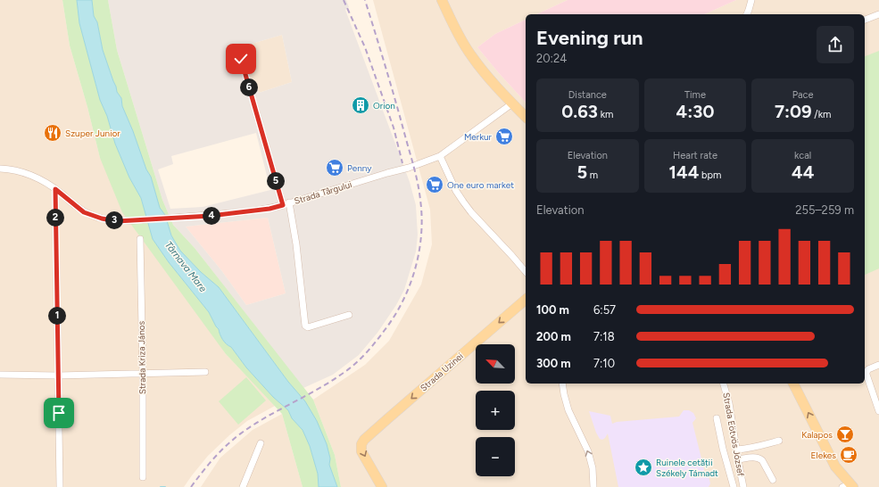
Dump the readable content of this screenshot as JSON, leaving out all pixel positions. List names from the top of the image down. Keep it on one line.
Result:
{"streets":{"main road":["Strada Uzinei"],"street":["Strada Târgului","Strada Kriza János","Strada Eötvös József"]},"one_way":["Strada Uzinei"],"water":["Târnava Mare"],"places":{"building":["Orion"],"restaurant":["Szuper Junior"],"supermarket":["Merkur","Penny","One euro market"],"bar":["Kalapos"],"cafe":["Elekes"],"place":["Ruinele cetății Székely Támadt"]},"north":"top left","page":{"heading":["Evening run","20:24"],"stats":[["Distance","0.63 km"],["Time","4:30"],["Pace","7:09 /km"],["Elevation","5 m"],["Heart rate","144 bpm"],["kcal","44"]],"pins":["6","5","4","2","3","1"],"chart":["Elevation","255–259 m"],"list":[{"name":"100 m","note":"6:57"},{"name":"200 m","note":"7:18"},{"name":"300 m","note":"7:10"}],"map_buttons":["+","−"]}}
